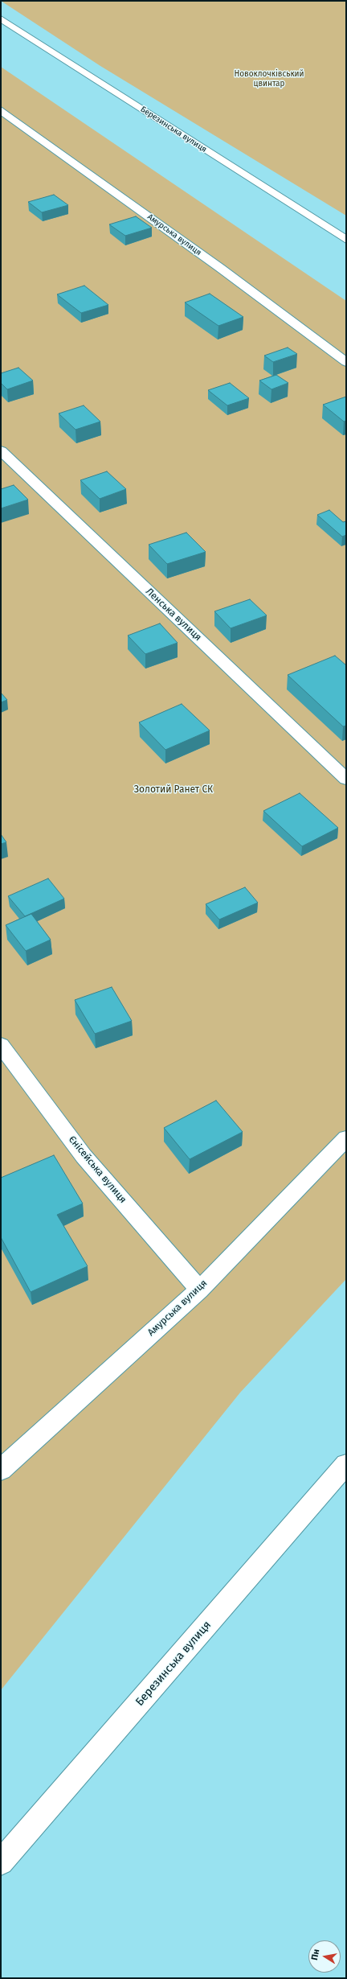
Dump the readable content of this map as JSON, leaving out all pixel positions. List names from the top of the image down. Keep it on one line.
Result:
{"streets":{"street":["Березинська вулиця","Амурська вулиця","Ленська вулиця","Єнісейська вулиця"]},"crossings":[["Амурська вулиця","Єнісейська вулиця"]],"parks":["Новоклочківський цвинтар","Золотий Ранет СК"],"north":"left"}
